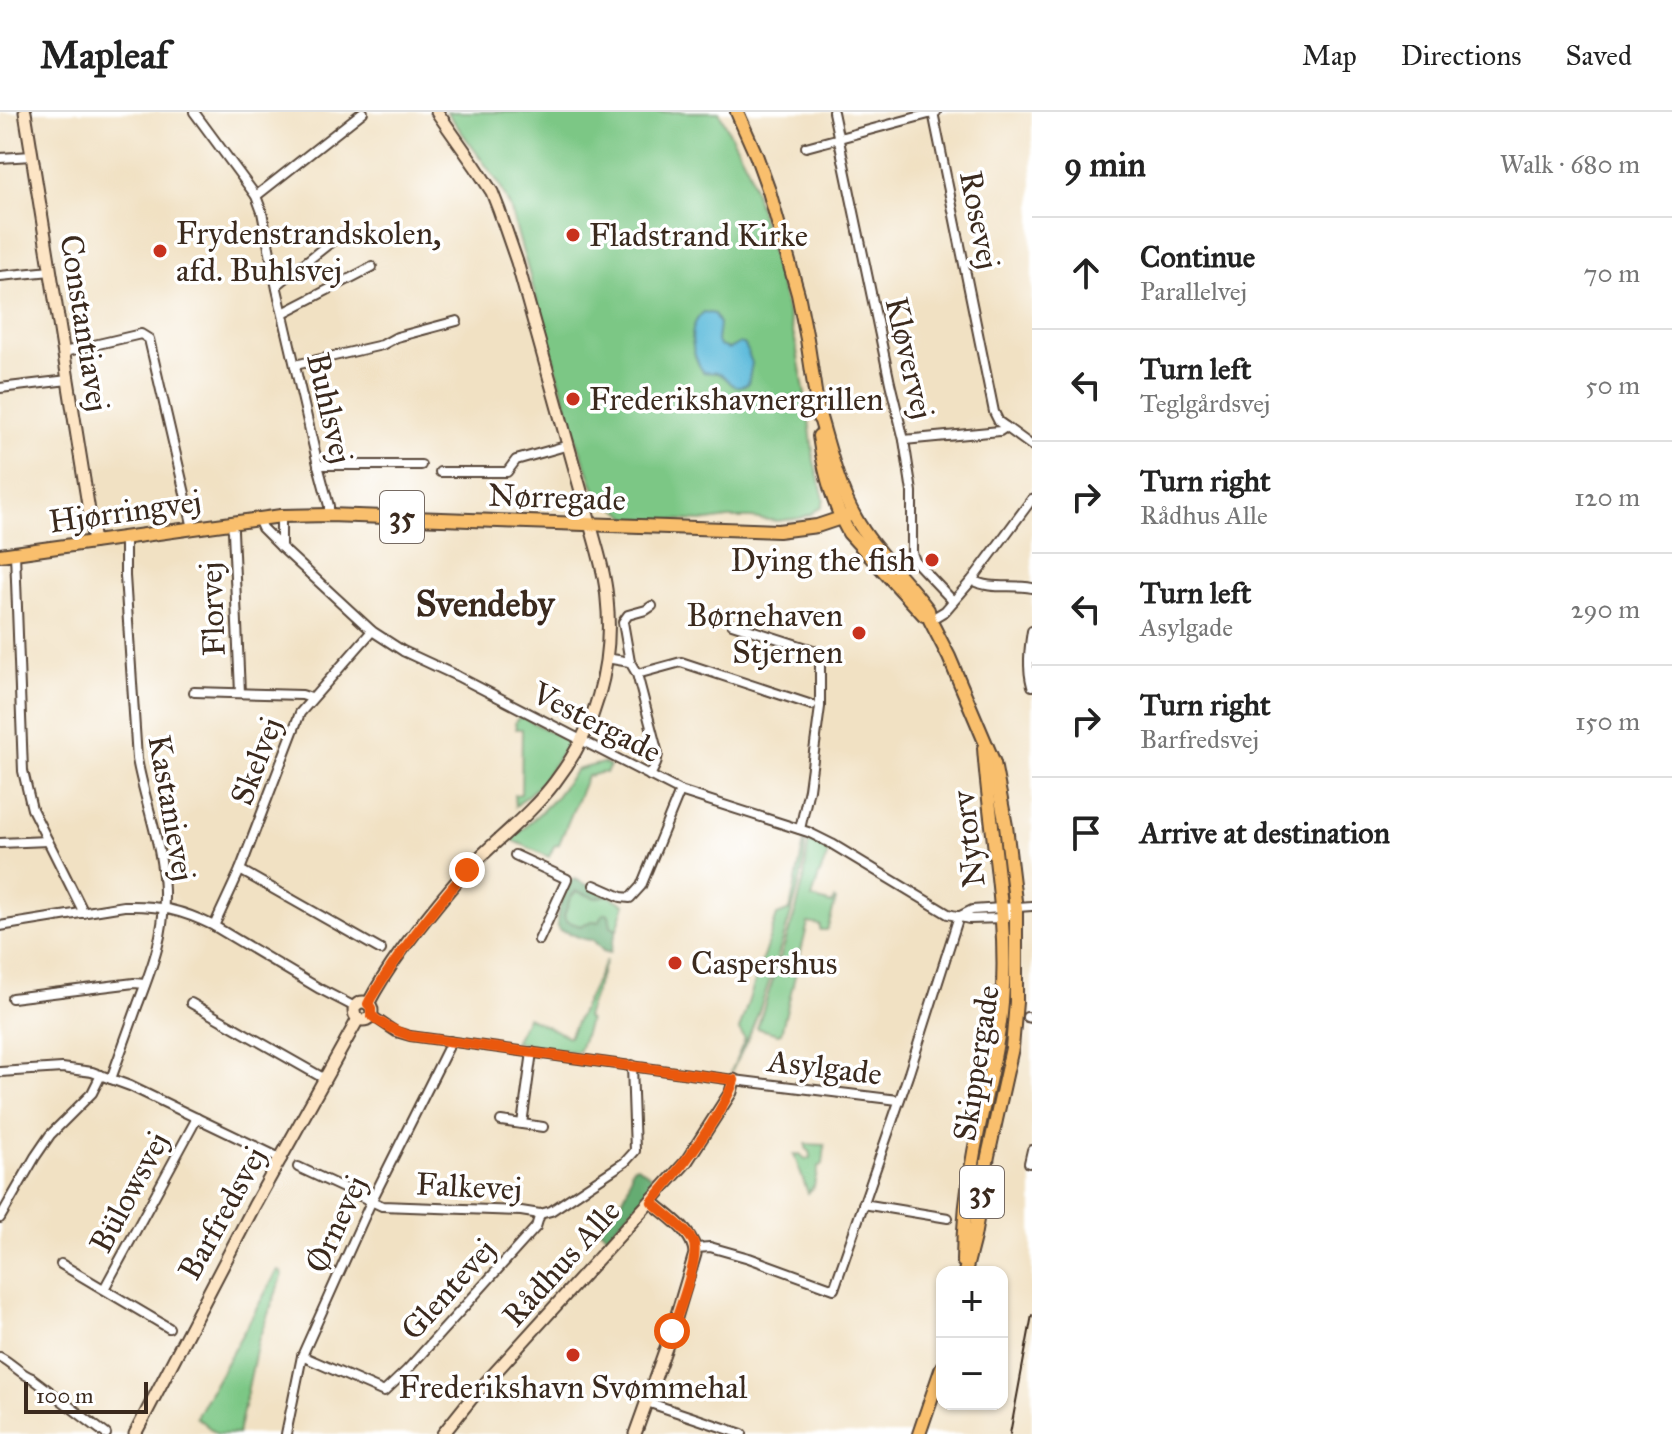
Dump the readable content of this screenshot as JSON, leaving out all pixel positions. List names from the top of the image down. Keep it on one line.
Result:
{"streets":{"main road":["Nørregade","Hjørringvej","35","Nytorv","Skippergade"],"street":["Rosevej","Constantiavej","Kløvervej","Buhlsvej","Florvej","Vestergade","Skelvej","Kastanievej","Asylgade","Falkevej","Bülowsvej","Barfredsvej","Ørnevej","Rådhus Alle","Glentevej"]},"crossings":[["Constantiavej","Hjørringvej"],["Buhlsvej","Nørregade"],["Nørregade","Hjørringvej"],["Nørregade","35"],["Nørregade","Vestergade"],["Hjørringvej","Florvej"],["Hjørringvej","Vestergade"],["Hjørringvej","Kastanievej"],["35","Nytorv"],["Vestergade","Skelvej"],["Vestergade","Nytorv"],["Nytorv","Skippergade"],["Asylgade","Falkevej"],["Asylgade","Ørnevej"],["Asylgade","Rådhus Alle"],["Falkevej","Ørnevej"],["Falkevej","Glentevej"],["Ørnevej","Glentevej"]],"districts":["Svendeby"],"places":["Fladstrand Kirke","Frydenstrandskolen, afd. Buhlsvej","Frederikshavnergrillen","Dying the fish","Børnehaven Stjernen","Caspershus","Frederikshavn Svømmehal"],"scale_bar":"100 m","page":{"header":"Mapleaf","nav":["Map","Directions","Saved"],"heading":["9 min","Walk · 680 m"],"list":[["Continue","Parallelvej","70 m"],["Turn left","Teglgårdsvej","50 m"],["Turn right","Rådhus Alle","120 m"],["Turn left","Asylgade","290 m"],["Turn right","Barfredsvej","150 m"],"Arrive at destination"],"map_buttons":["+","−"],"scale":"100 m"}}
